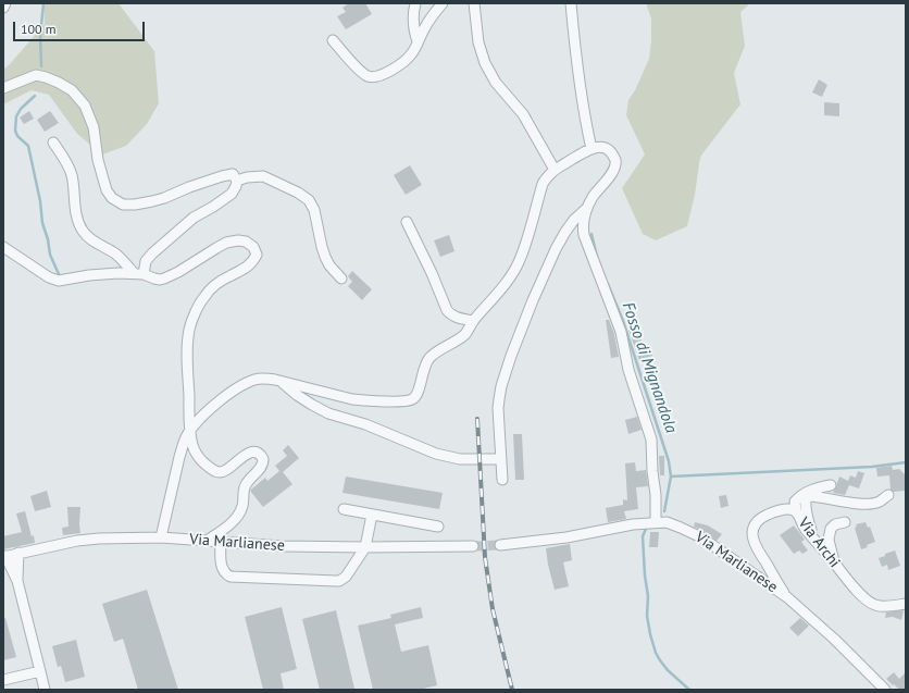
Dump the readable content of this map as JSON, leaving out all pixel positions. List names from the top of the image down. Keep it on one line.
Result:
{"streets":{"street":["Via Marlianese","Via Archi"]},"crossings":[["Via Marlianese","Via Archi"]],"water":["Fosso di Mignandola"],"scale_bar":"100 m"}
